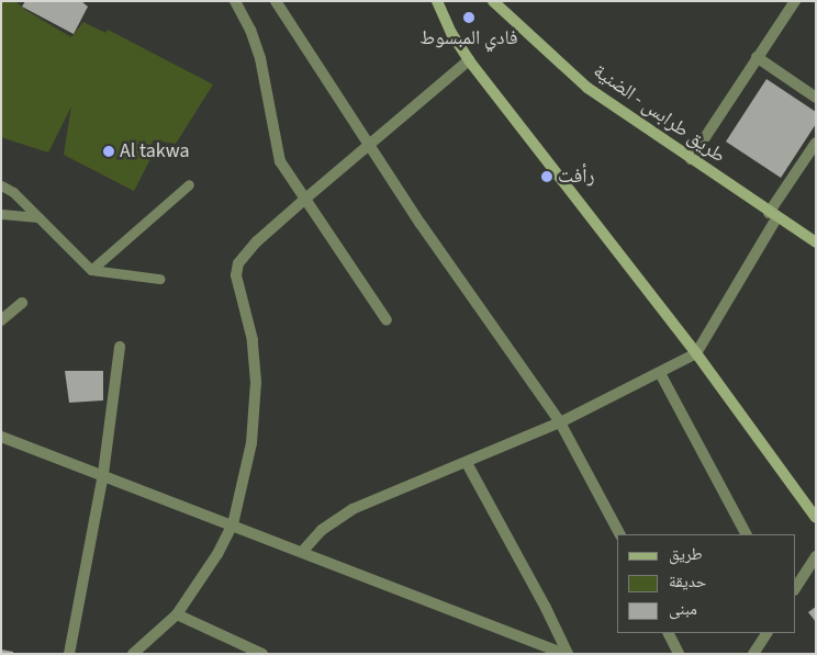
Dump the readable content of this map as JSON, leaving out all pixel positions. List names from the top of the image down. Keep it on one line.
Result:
{"streets":{"main road":["طريق طرابس - الضنية"]},"places":["فادي المبسوط","Al takwa","رأفت"],"legend":["طريق","حديقة","مبنى"]}
